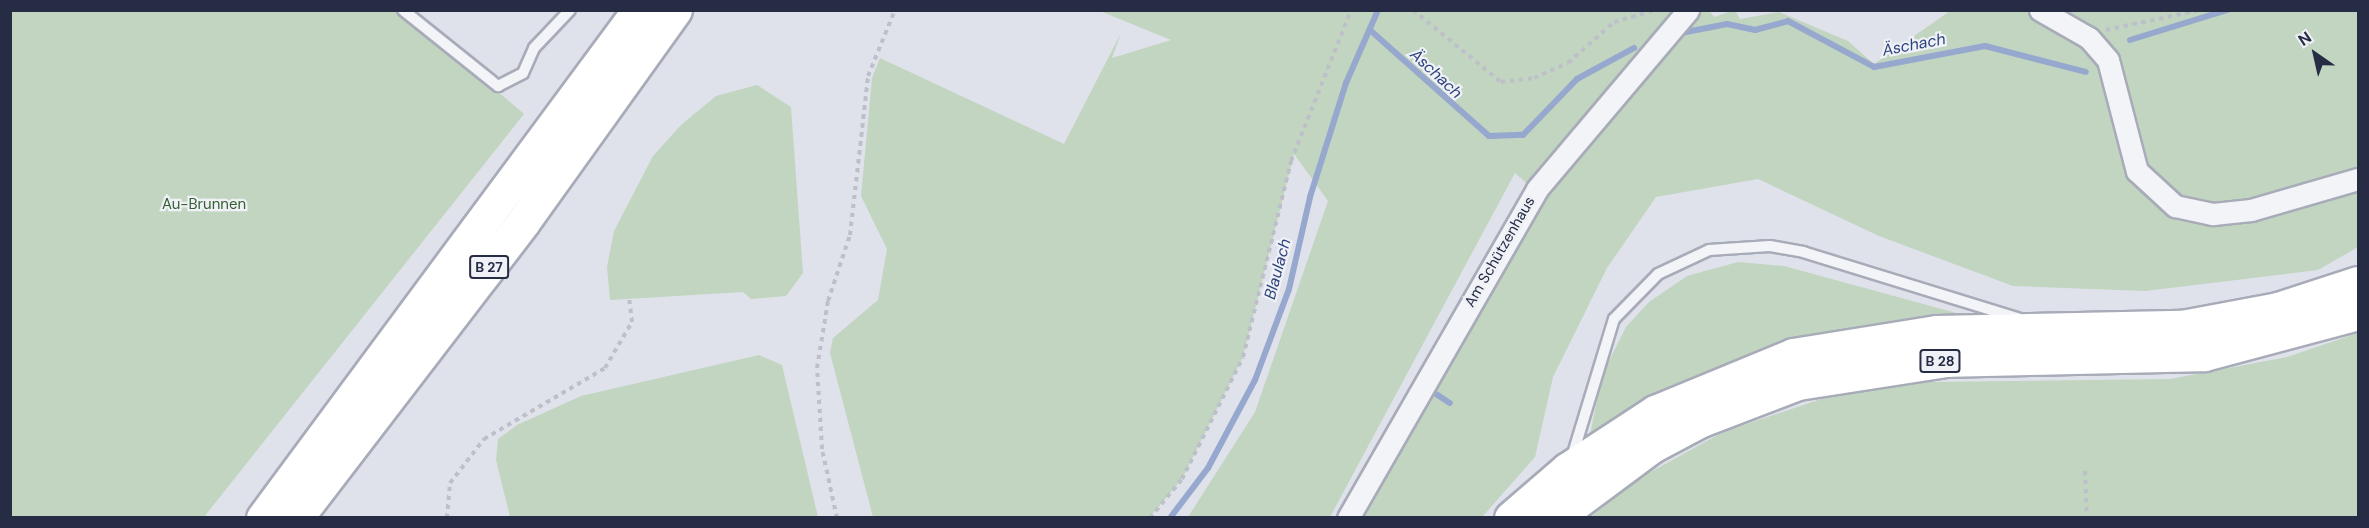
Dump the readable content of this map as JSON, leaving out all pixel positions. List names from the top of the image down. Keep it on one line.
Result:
{"streets":{"highway":["B 27","B 28"],"street":["Am Schützenhaus"]},"water":["Äschach","Blaulach"],"parks":["Au-Brunnen"],"north":"top left"}
